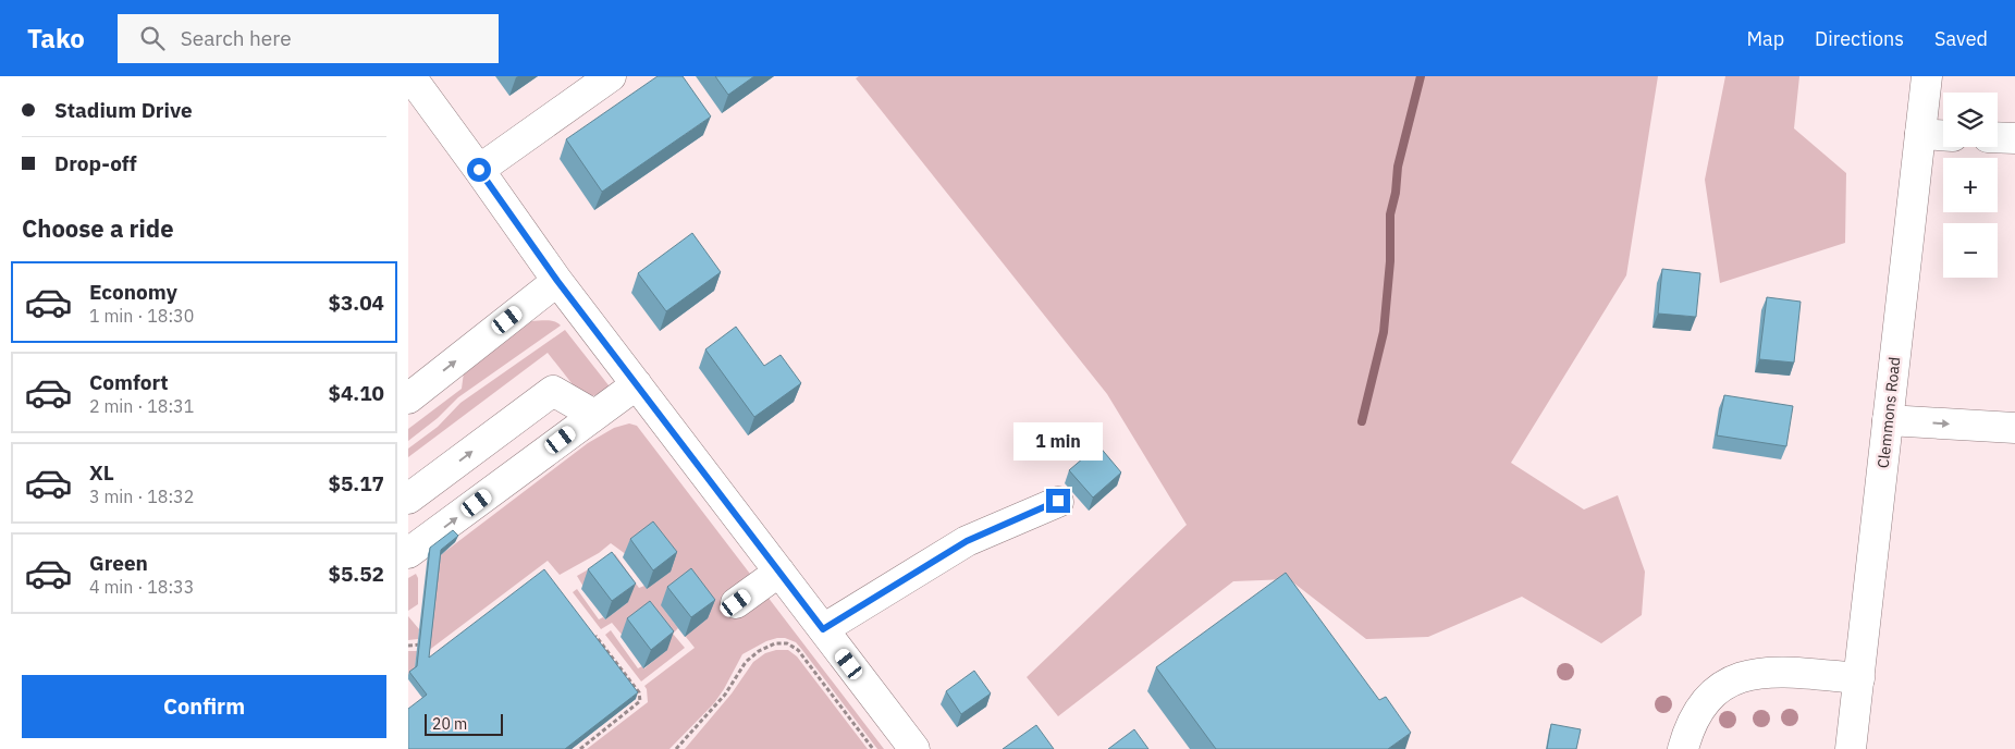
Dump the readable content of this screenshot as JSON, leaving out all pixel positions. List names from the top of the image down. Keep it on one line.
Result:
{"streets":{"street":["Clemmons Road"]},"scale_bar":"20 m","page":{"header":"Tako","search":"Search here","nav":["Map","Directions","Saved"],"banner":["Stadium Drive","Drop-off"],"map_buttons":["+","−"],"heading":"Choose a ride","list":[{"name":"Economy","note":"1 min · 18:30","value":"$3.04"},{"name":"Comfort","note":"2 min · 18:31","value":"$4.10"},{"name":"XL","note":"3 min · 18:32","value":"$5.17"},{"name":"Green","note":"4 min · 18:33","value":"$5.52"}],"bubble":"1 min","buttons":"Confirm","scale":"20 m"}}
